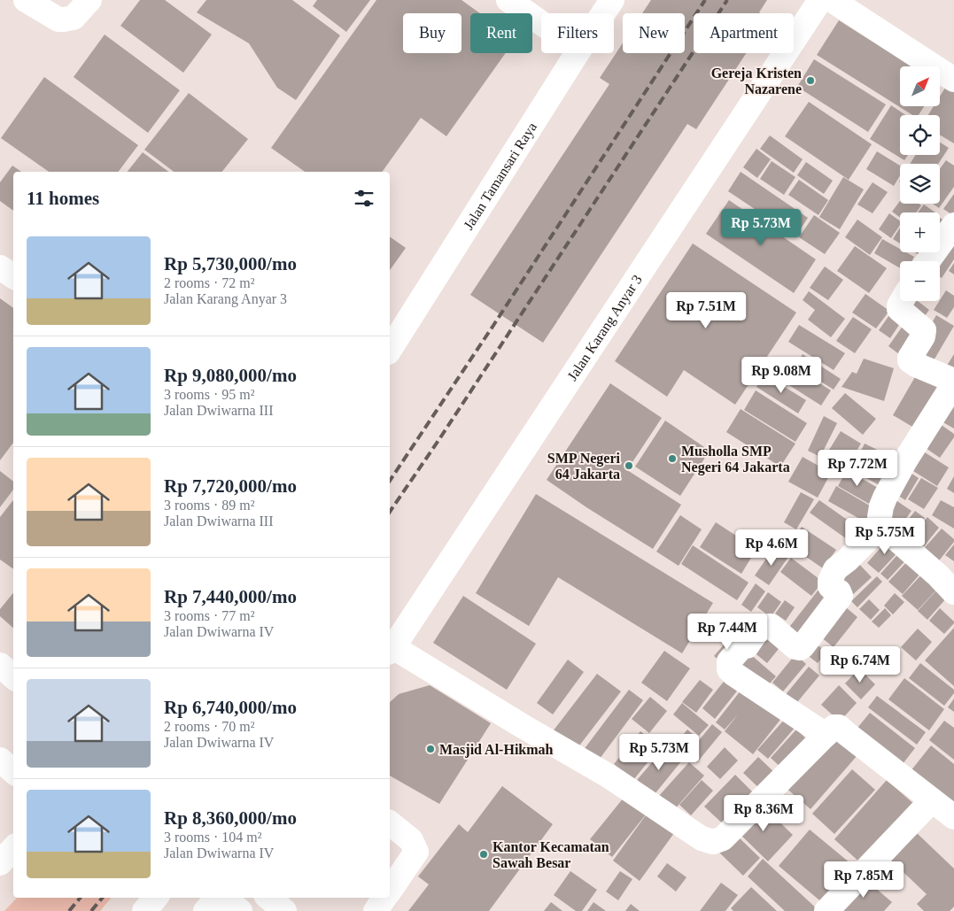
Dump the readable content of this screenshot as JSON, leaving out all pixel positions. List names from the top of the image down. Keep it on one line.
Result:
{"streets":{"street":["Jalan Tamansari Raya","Jalan Karang Anyar 3"]},"places":["Gereja Kristen Nazarene","Musholla SMP Negeri 64 Jakarta","SMP Negeri 64 Jakarta","Masjid Al-Hikmah","Kantor Kecamatan Sawah Besar"],"north":"top right","page":{"chip":["Buy","Rent","Filters","New","Apartment"],"map_buttons":["+","−"],"heading":"11 homes","price":["Rp 5.73M","Rp 7.51M","Rp 9.08M","Rp 7.72M","Rp 5.75M","Rp 4.6M","Rp 7.44M","Rp 6.74M","Rp 5.73M","Rp 8.36M","Rp 7.85M"],"list":[{"name":"Rp 5,730,000/mo","note":"2 rooms · 72 m² · Jalan Karang Anyar 3"},{"name":"Rp 9,080,000/mo","note":"3 rooms · 95 m² · Jalan Dwiwarna III"},{"name":"Rp 7,720,000/mo","note":"3 rooms · 89 m² · Jalan Dwiwarna III"},{"name":"Rp 7,440,000/mo","note":"3 rooms · 77 m² · Jalan Dwiwarna IV"},{"name":"Rp 6,740,000/mo","note":"2 rooms · 70 m² · Jalan Dwiwarna IV"},{"name":"Rp 8,360,000/mo","note":"3 rooms · 104 m² · Jalan Dwiwarna IV"}]}}
